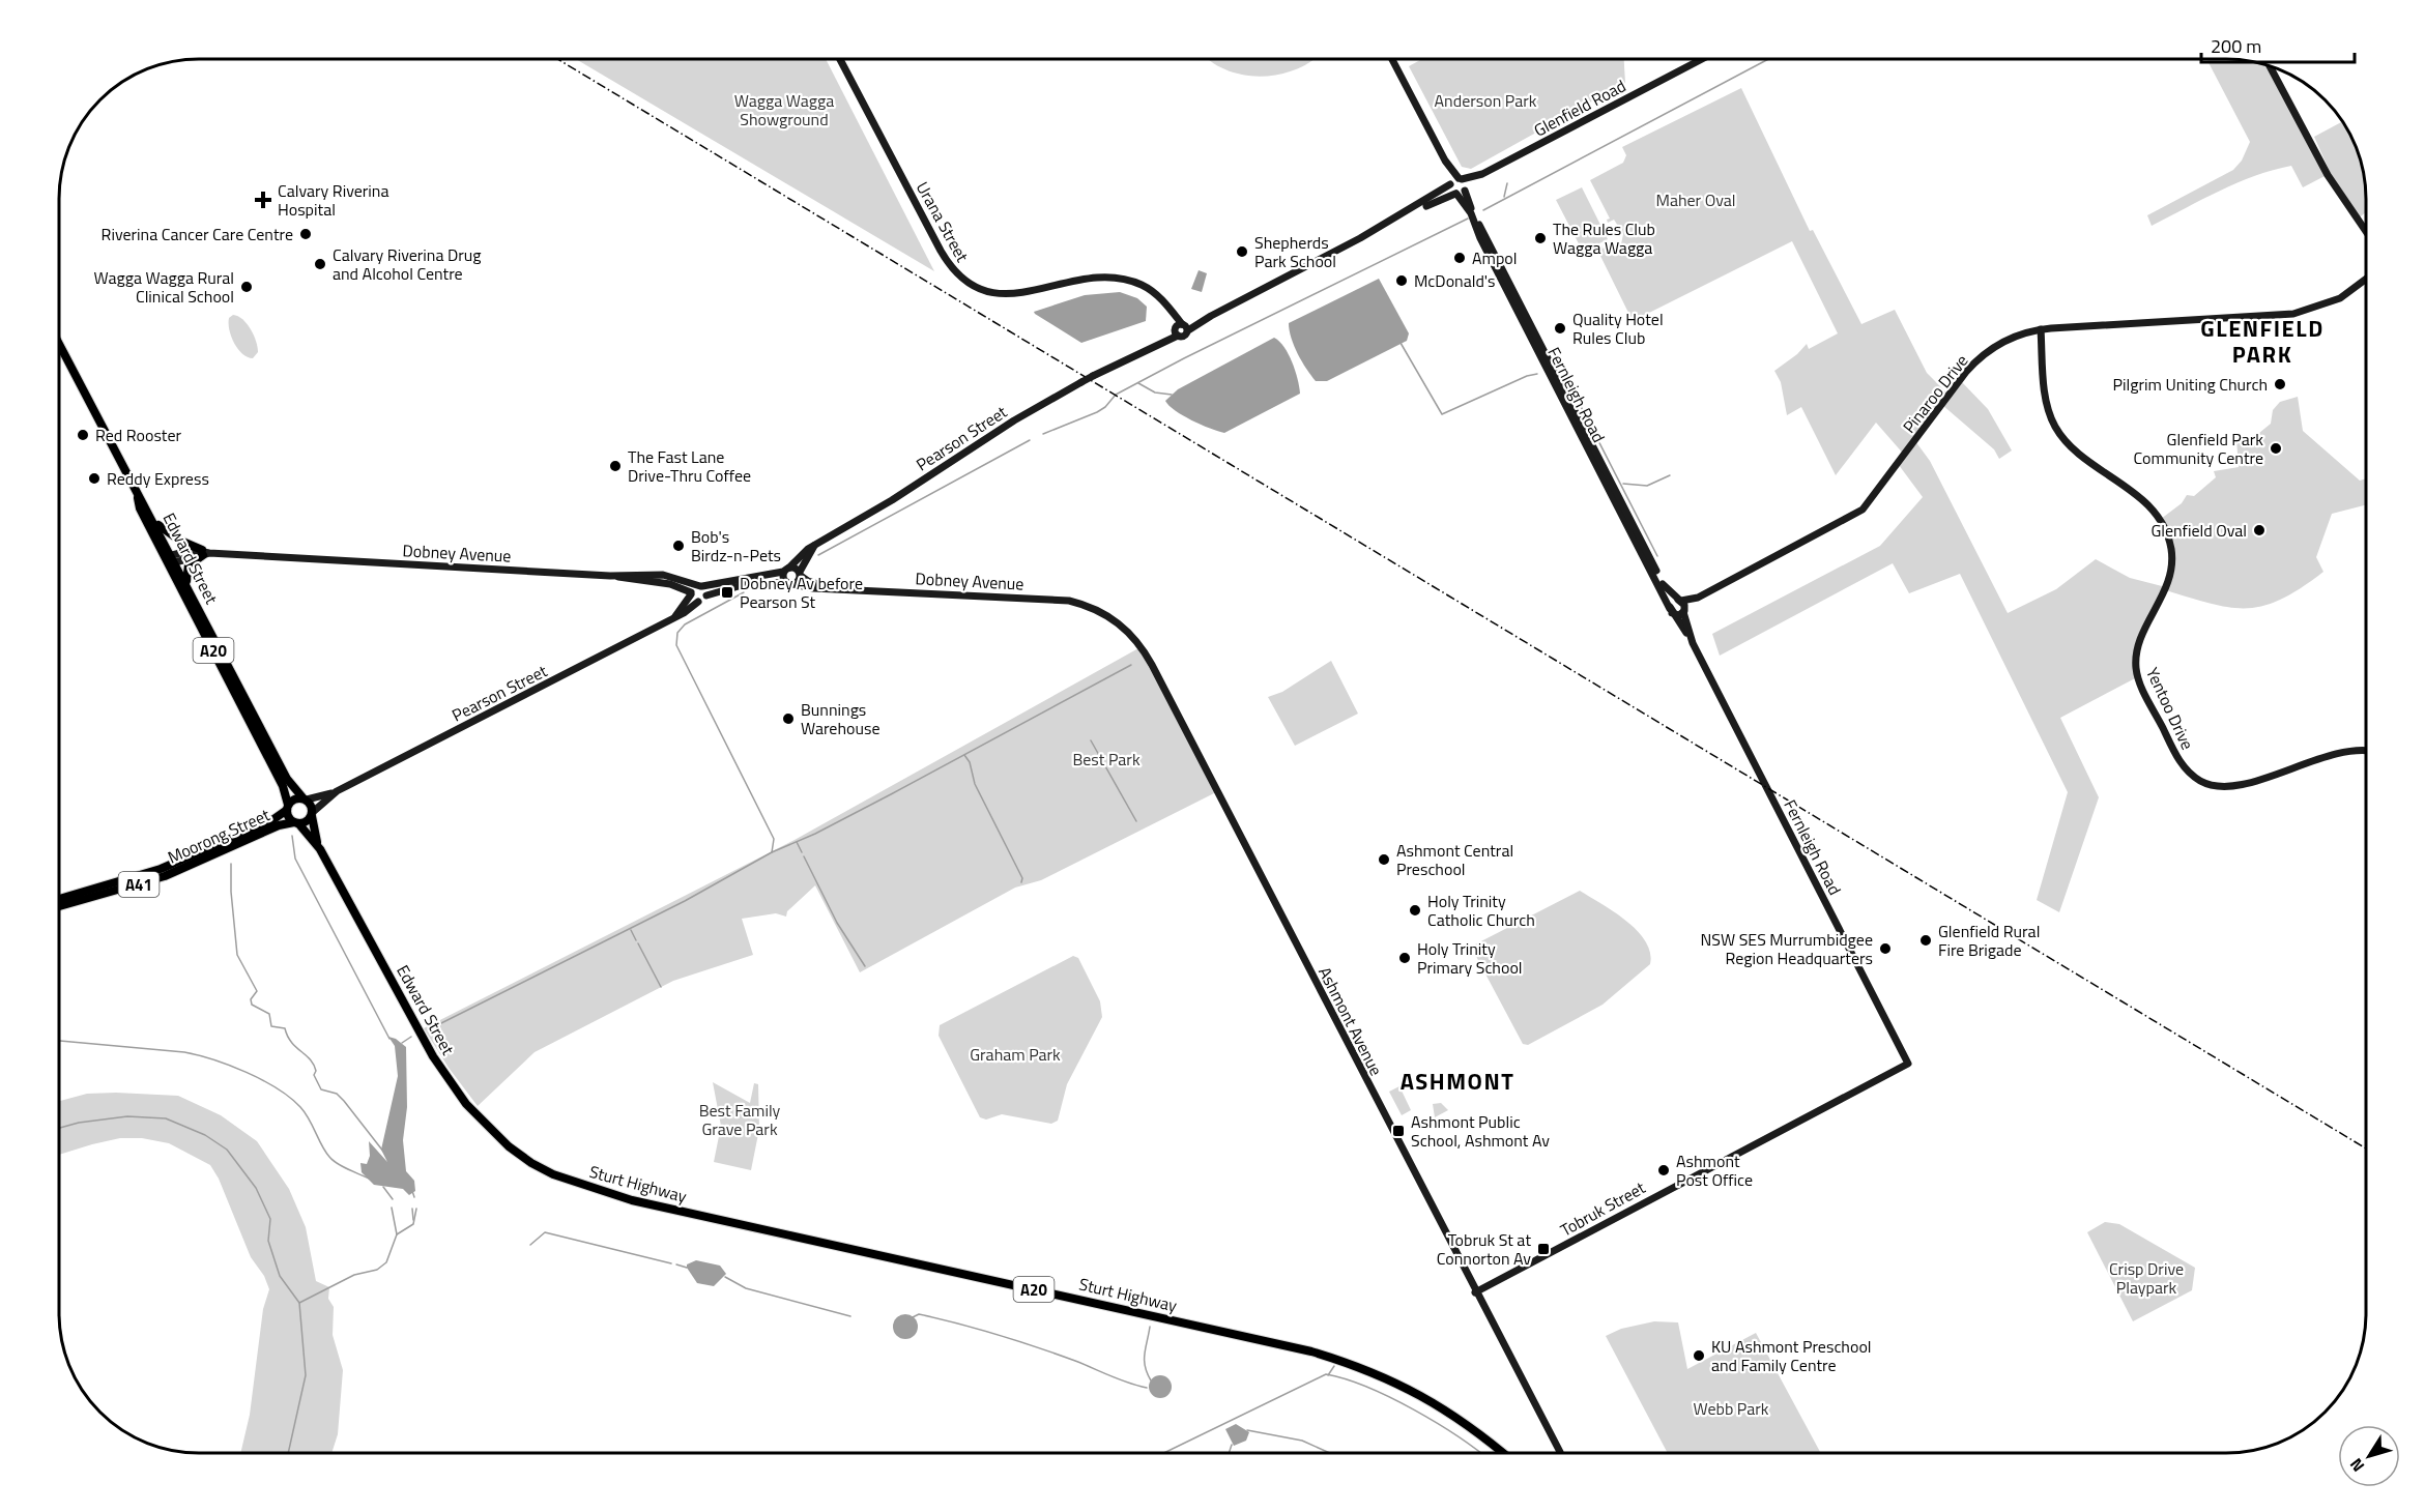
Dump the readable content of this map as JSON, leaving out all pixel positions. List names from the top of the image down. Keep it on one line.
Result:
{"streets":{"highway":["Edward Street","A20","Moorong Street","A41","Sturt Highway"],"street":["Glenfield Road","Urana Street","Pinaroo Drive","Fernleigh Road","Pearson Street","Dobney Avenue","Yentoo Drive","Ashmont Avenue","Tobruk Street"]},"crossings":[["Glenfield Road","Fernleigh Road"],["Glenfield Road","Pearson Street"],["Urana Street","Pearson Street"],["Pinaroo Drive","Fernleigh Road"],["Pinaroo Drive","Yentoo Drive"],["Fernleigh Road","Pearson Street"],["Fernleigh Road","Tobruk Street"],["Pearson Street","Dobney Avenue"],["Pearson Street","Edward Street"],["Pearson Street","A20"],["Pearson Street","Moorong Street"],["Pearson Street","A41"],["Dobney Avenue","Edward Street"],["Dobney Avenue","Ashmont Avenue"],["Edward Street","A20"],["Edward Street","Moorong Street"],["Edward Street","A41"],["Edward Street","Sturt Highway"],["A20","Moorong Street"],["A20","A41"],["Moorong Street","A41"],["Ashmont Avenue","Tobruk Street"]],"districts":["GLENFIELD PARK","ASHMONT"],"parks":["Wagga Wagga Showground","Anderson Park","Maher Oval","Best Park","Graham Park","Best Family Grave Park","Crisp Drive Playpark","Webb Park"],"places":{"health":["Calvary Riverina Hospital"],"other":["Riverina Cancer Care Centre","The Rules Club Wagga Wagga","Shepherds Park School","Ampol","Calvary Riverina Drug and Alcohol Centre","McDonald's","Wagga Wagga Rural Clinical School","Quality Hotel Rules Club","Pilgrim Uniting Church","Red Rooster","Glenfield Park Community Centre","The Fast Lane Drive-Thru Coffee","Reddy Express","Glenfield Oval","Bob's Birdz-n-Pets","Bunnings Warehouse","Ashmont Central Preschool","Holy Trinity Catholic Church","Glenfield Rural Fire Brigade","NSW SES Murrumbidgee Region Headquarters","Holy Trinity Primary School","Ashmont Post Office","KU Ashmont Preschool and Family Centre"],"transit":["Dobney Av before Pearson St","Ashmont Public School, Ashmont Av","Tobruk St at Connorton Av"]},"scale_bar":"200 m","north":"bottom left"}
